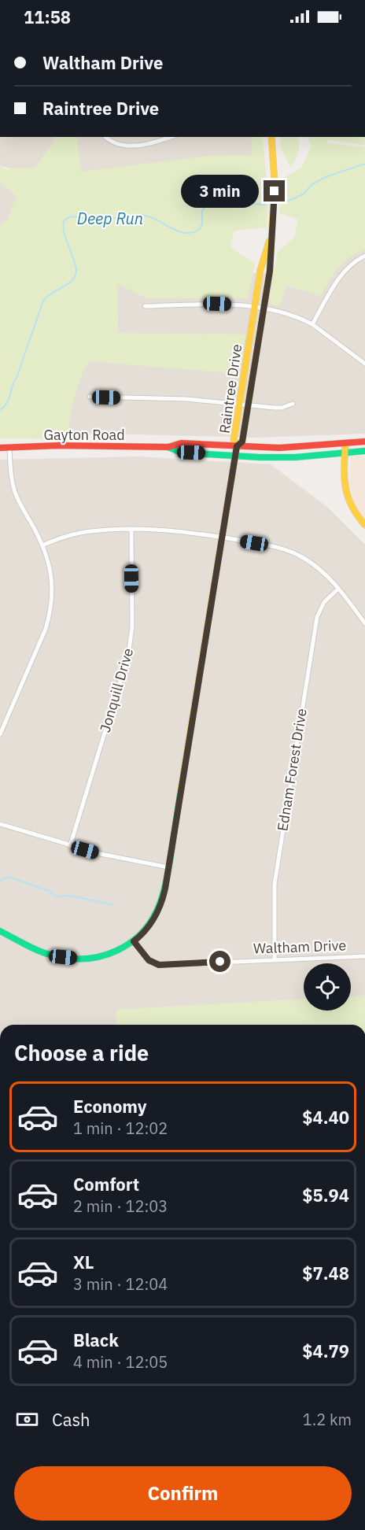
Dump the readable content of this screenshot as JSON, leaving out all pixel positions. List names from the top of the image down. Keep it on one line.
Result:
{"streets":{"street":["Raintree Drive","Gayton Road","Jonquill Drive","Ednam Forest Drive","Waltham Drive"]},"crossings":[["Raintree Drive","Gayton Road"],["Ednam Forest Drive","Waltham Drive"]],"water":["Deep Run"],"page":{"status":"11:58","banner":["Waltham Drive","Raintree Drive"],"bubble":"3 min","heading":"Choose a ride","list":[{"name":"Economy","note":"1 min · 12:02","value":"$4.40"},{"name":"Comfort","note":"2 min · 12:03","value":"$5.94"},{"name":"XL","note":"3 min · 12:04","value":"$7.48"},{"name":"Black","note":"4 min · 12:05","value":"$4.79"}],"pay":["Cash","1.2 km"],"buttons":"Confirm"}}
